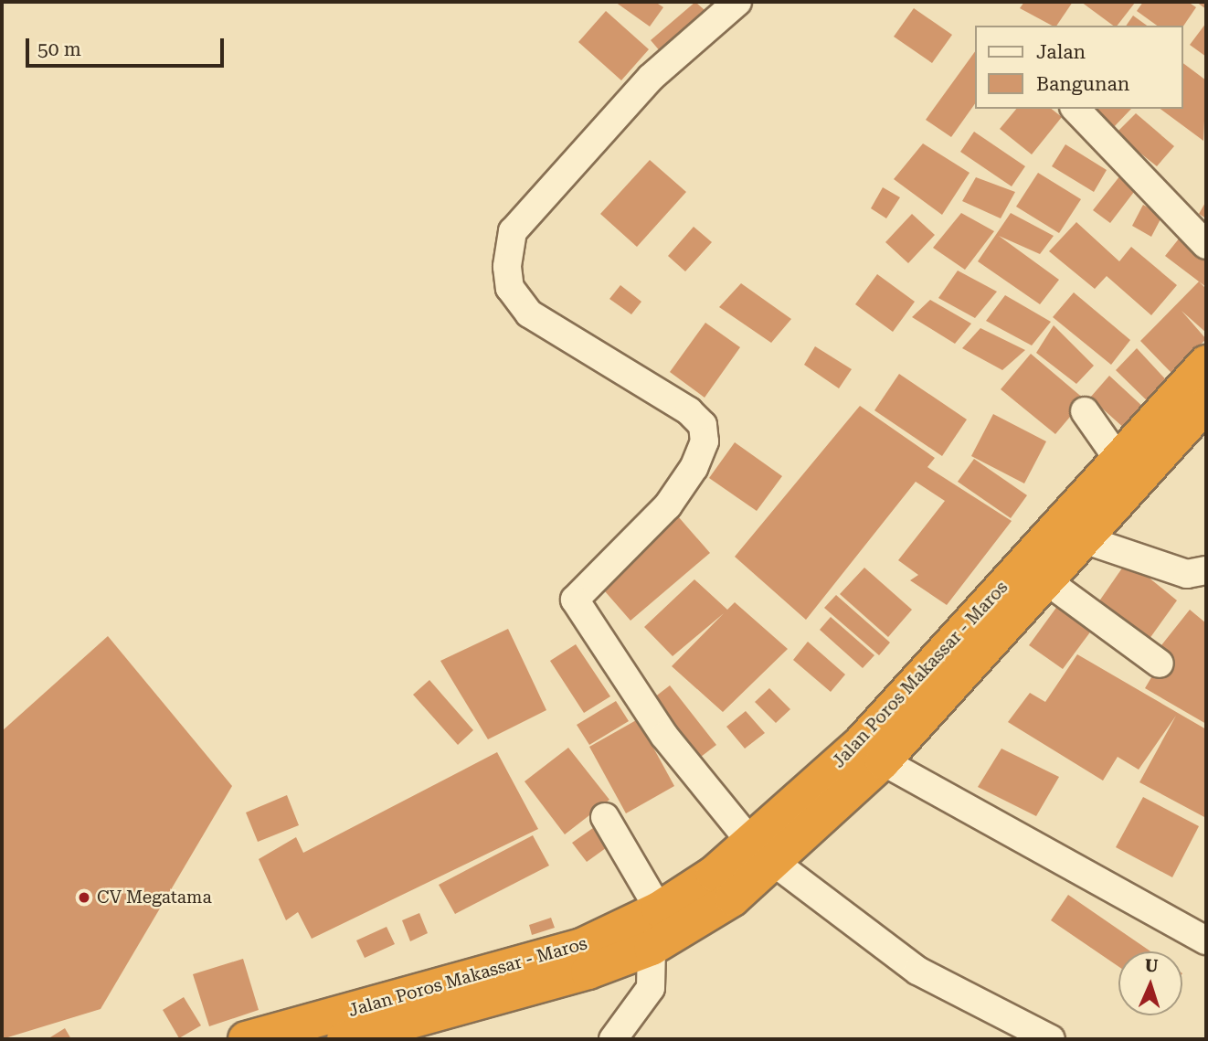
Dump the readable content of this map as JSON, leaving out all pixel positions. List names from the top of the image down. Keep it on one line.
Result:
{"streets":{"highway":["Jalan Poros Makassar - Maros"]},"places":["CV Megatama"],"legend":["Jalan","Bangunan"],"scale_bar":"50 m","north":"top"}
